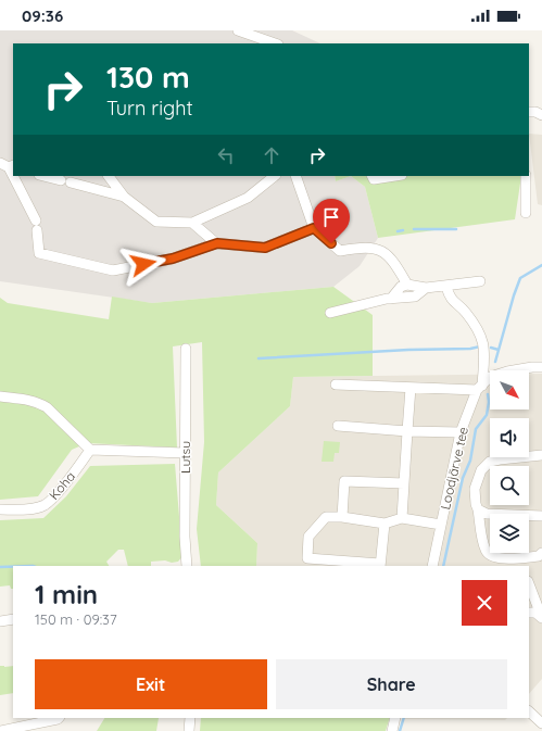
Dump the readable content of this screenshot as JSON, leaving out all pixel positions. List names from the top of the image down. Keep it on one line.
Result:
{"streets":{"street":["Lutsu","Loodjärve tee","Koha"]},"north":"bottom right","page":{"status":"09:36","turn":["130 m","Turn right"],"heading":["1 min","150 m · 09:37"],"buttons":["Exit","Share"]}}
